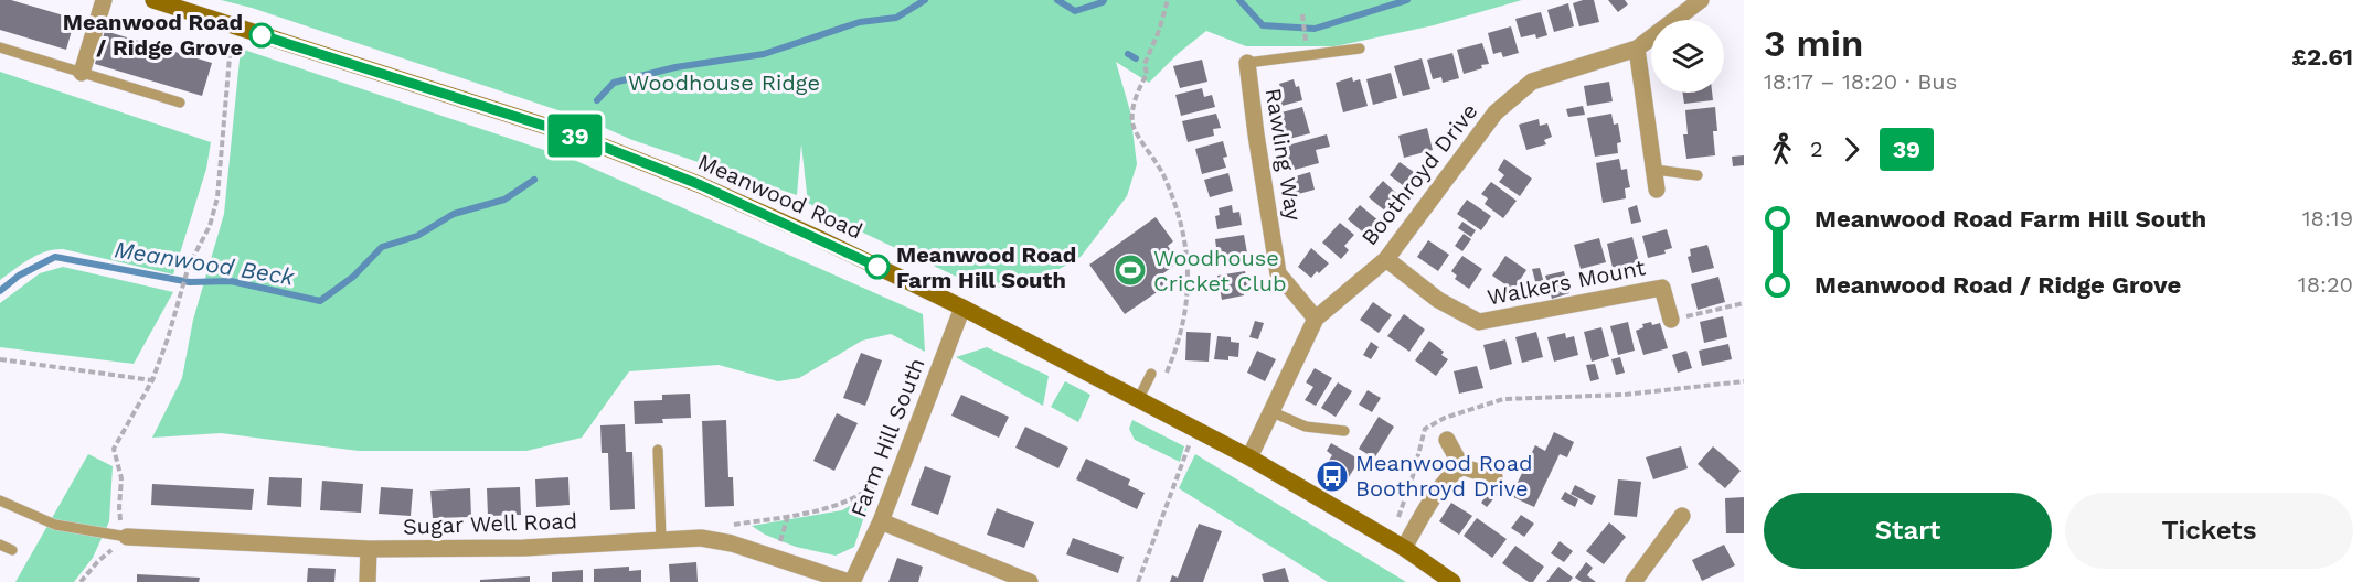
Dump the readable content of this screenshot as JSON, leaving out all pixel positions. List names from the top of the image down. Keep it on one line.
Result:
{"streets":{"street":["Rawling Way","Boothroyd Drive","Meanwood Road","Walkers Mount","Farm Hill South","Sugar Well Road"]},"crossings":[["Rawling Way","Boothroyd Drive"],["Boothroyd Drive","Meanwood Road"],["Boothroyd Drive","Walkers Mount"],["Meanwood Road","Farm Hill South"],["Farm Hill South","Sugar Well Road"]],"water":["Meanwood Beck"],"parks":["Woodhouse Ridge"],"places":{"other":["Meanwood Road / Ridge Grove","Meanwood Road Farm Hill South"],"sports":["Woodhouse Cricket Club"],"bus stop":["Meanwood Road Boothroyd Drive"]},"lines":["bus line 39"],"page":{"on_map":"39","heading":["3 min","18:17 – 18:20 · Bus","£2.61"],"legs":["2","39"],"list":[{"name":"Meanwood Road Farm Hill South","value":"18:19"},{"name":"Meanwood Road / Ridge Grove","value":"18:20"}],"buttons":["Start","Tickets"]}}
